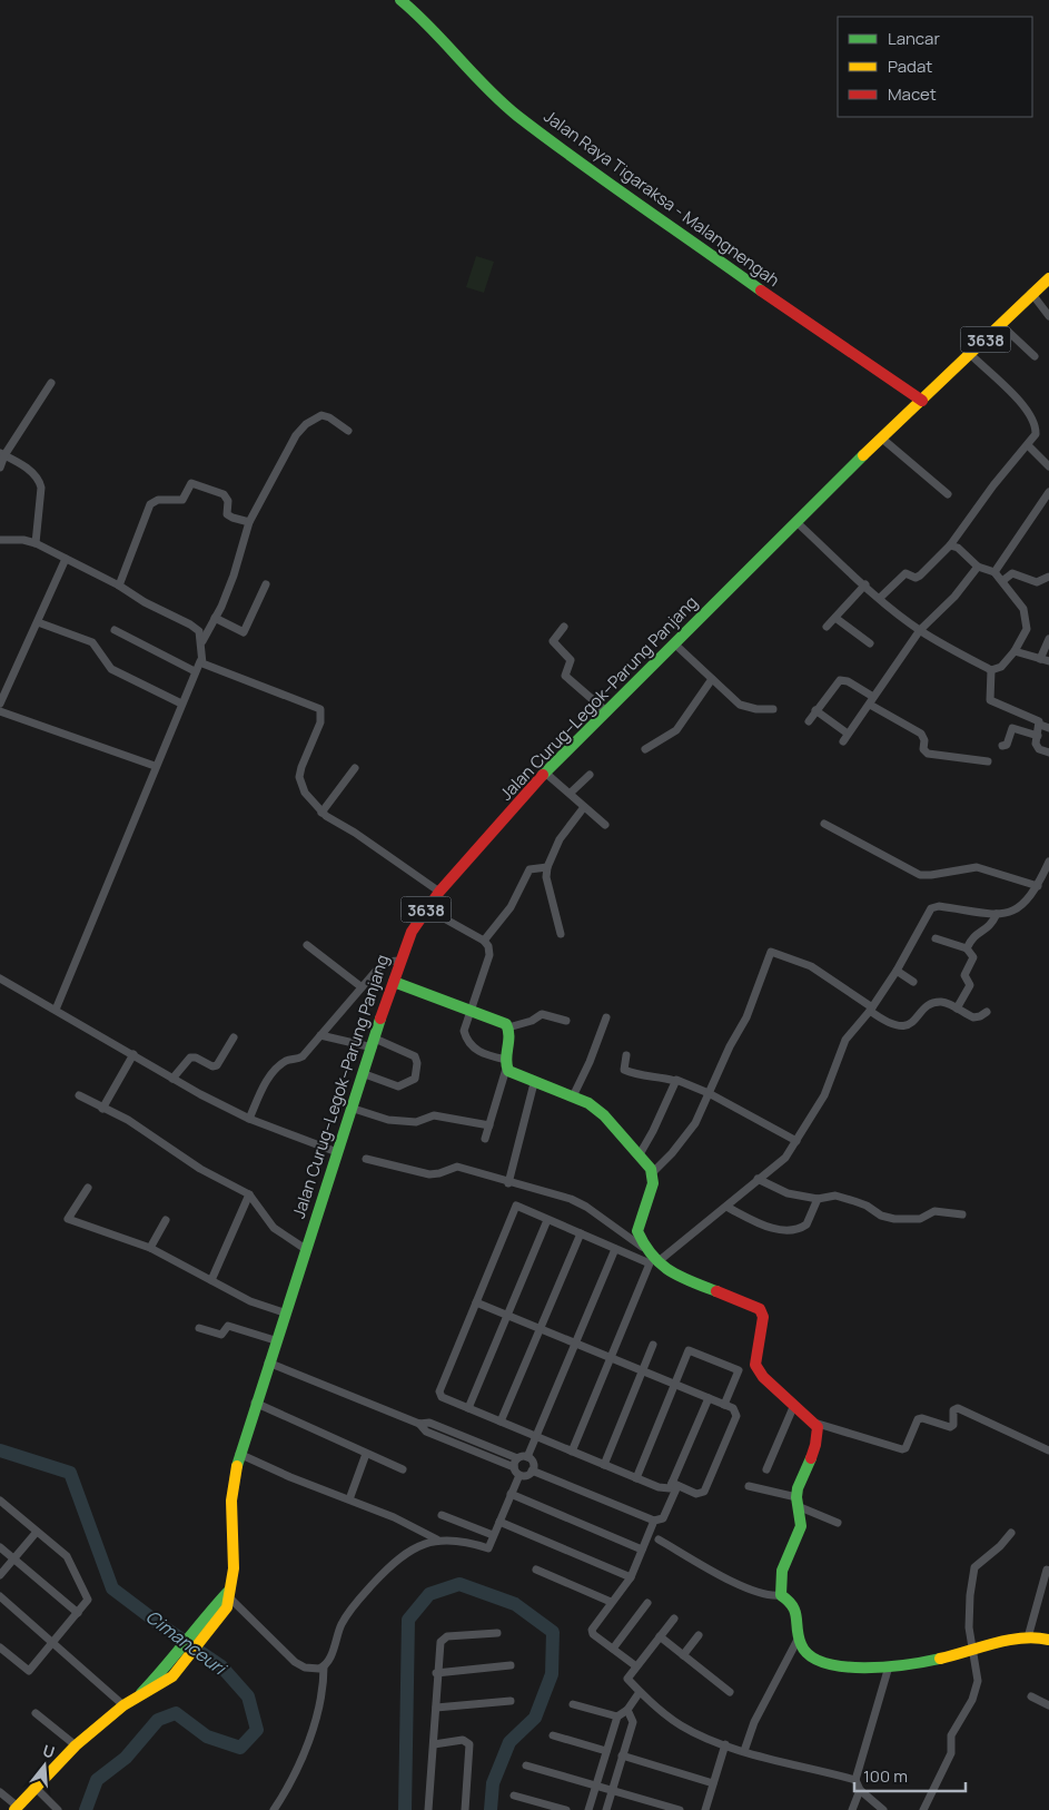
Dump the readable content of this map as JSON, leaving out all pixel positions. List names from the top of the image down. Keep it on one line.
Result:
{"streets":{"main road":["Jalan Raya Tigaraksa - Malangnengah","3638","Jalan Curug–Legok–Parung Panjang"]},"crossings":[["Jalan Raya Tigaraksa - Malangnengah","Jalan Curug–Legok–Parung Panjang"]],"water":["Cimanceuri"],"legend":["Lancar","Padat","Macet"],"scale_bar":"100 m","north":"top"}
